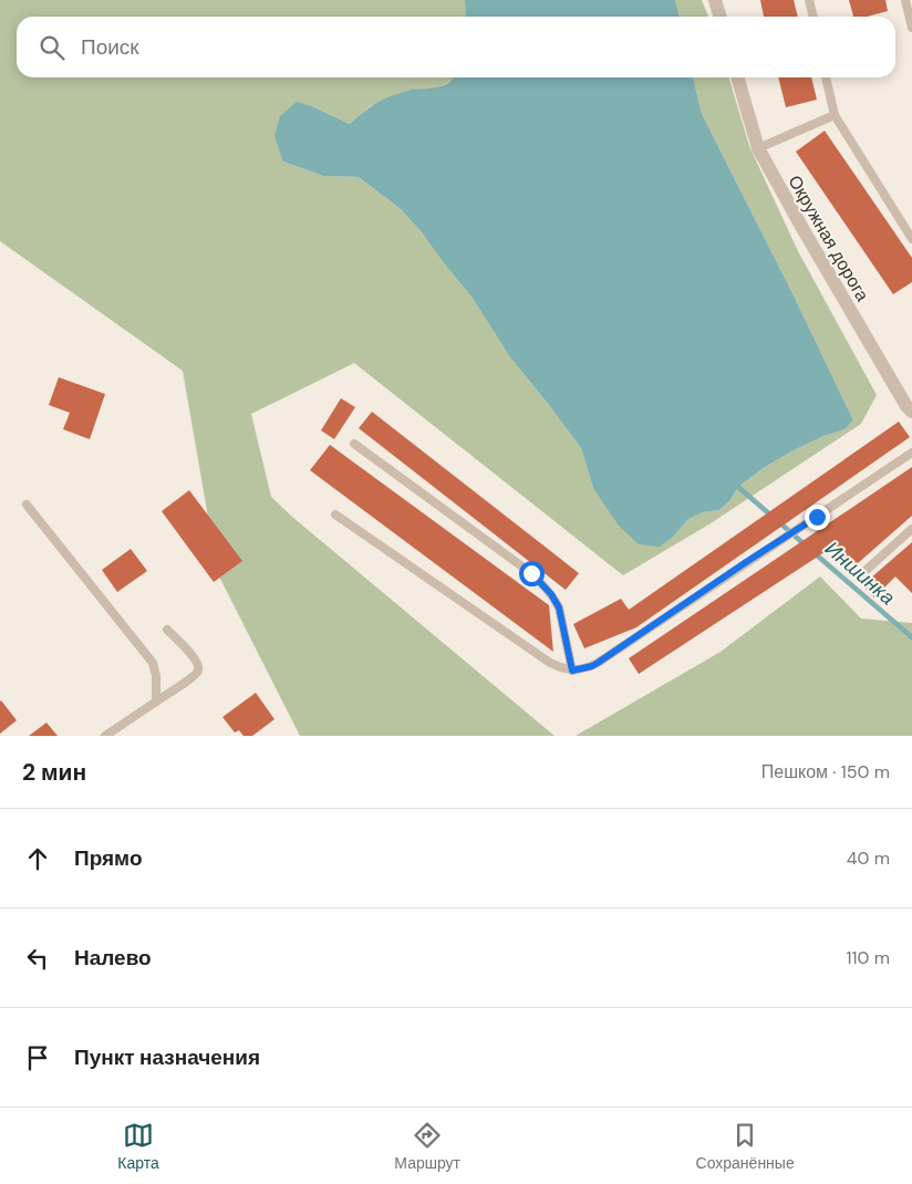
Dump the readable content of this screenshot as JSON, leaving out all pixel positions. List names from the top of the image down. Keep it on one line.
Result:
{"streets":{"street":["Окружная дорога"]},"water":["Иншинка"],"page":{"search":"Поиск","heading":["2 мин","Пешком · 150 m"],"list":[["Прямо","40 m"],["Налево","110 m"],"Пункт назначения"],"nav":["Карта","Маршрут","Сохранённые"]}}
